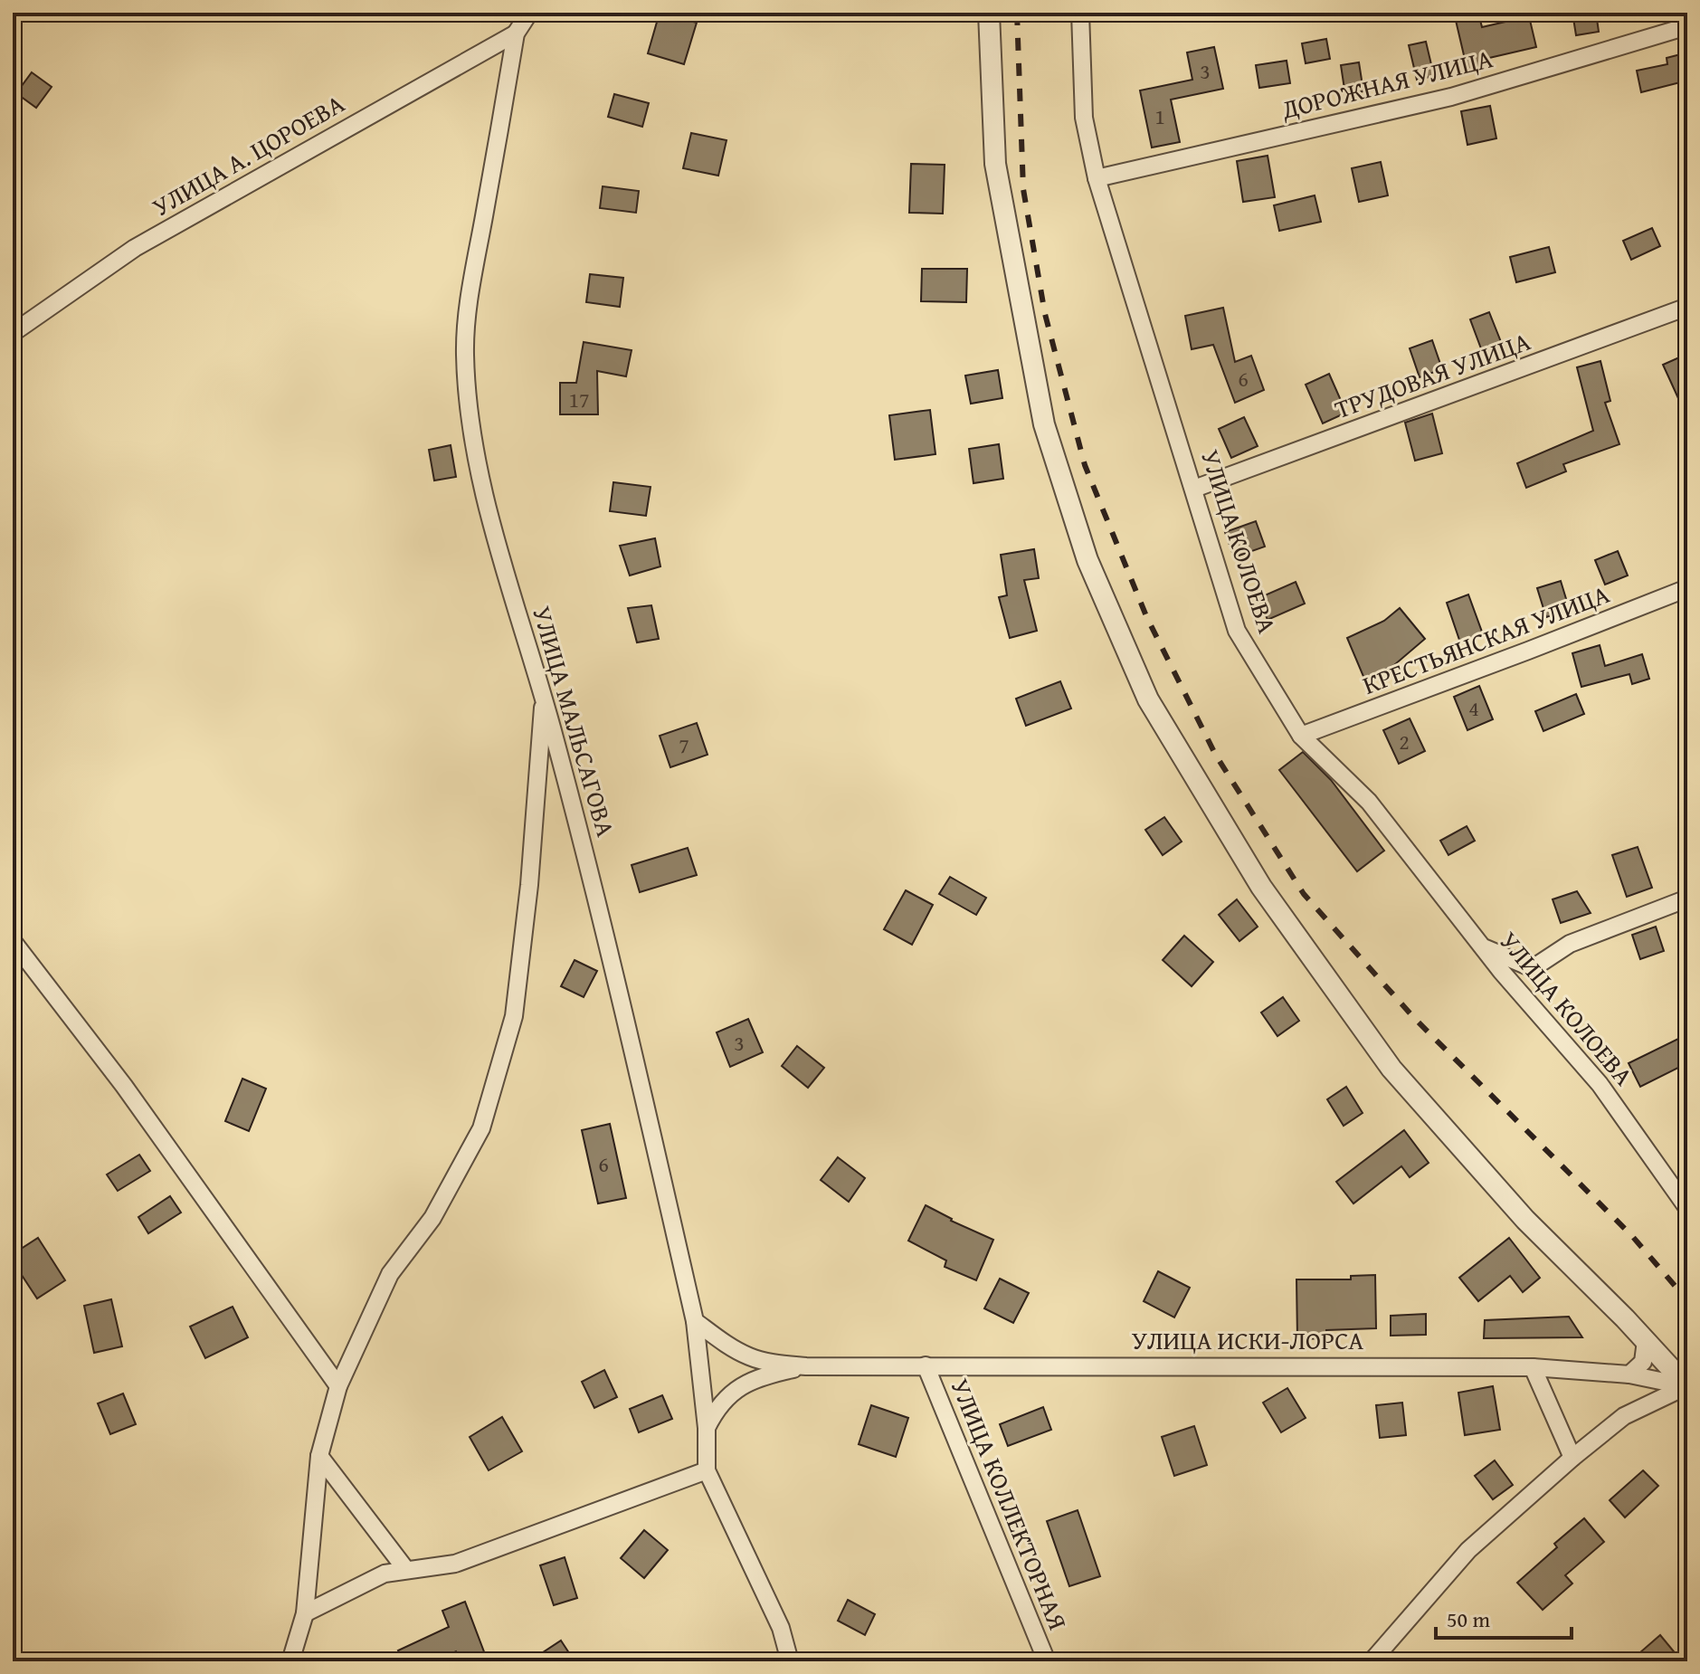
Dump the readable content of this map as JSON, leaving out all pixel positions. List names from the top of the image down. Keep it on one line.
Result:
{"streets":{"street":["ДОРОЖНАЯ УЛИЦА","УЛИЦА А. ЦОРОЕВА","ТРУДОВАЯ УЛИЦА","УЛИЦА КОЛОЕВА","КРЕСТЬЯНСКАЯ УЛИЦА","УЛИЦА МАЛЬСАГОВА","УЛИЦА ИСКИ-ЛОРСА","УЛИЦА КОЛЛЕКТОРНАЯ"]},"crossings":[["ДОРОЖНАЯ УЛИЦА","УЛИЦА КОЛОЕВА"],["УЛИЦА А. ЦОРОЕВА","УЛИЦА МАЛЬСАГОВА"],["ТРУДОВАЯ УЛИЦА","УЛИЦА КОЛОЕВА"],["УЛИЦА КОЛОЕВА","КРЕСТЬЯНСКАЯ УЛИЦА"],["УЛИЦА ИСКИ-ЛОРСА","УЛИЦА КОЛЛЕКТОРНАЯ"]],"house_numbers":["3","1","6","17","4","2","7","3","6"],"scale_bar":"50 m"}
